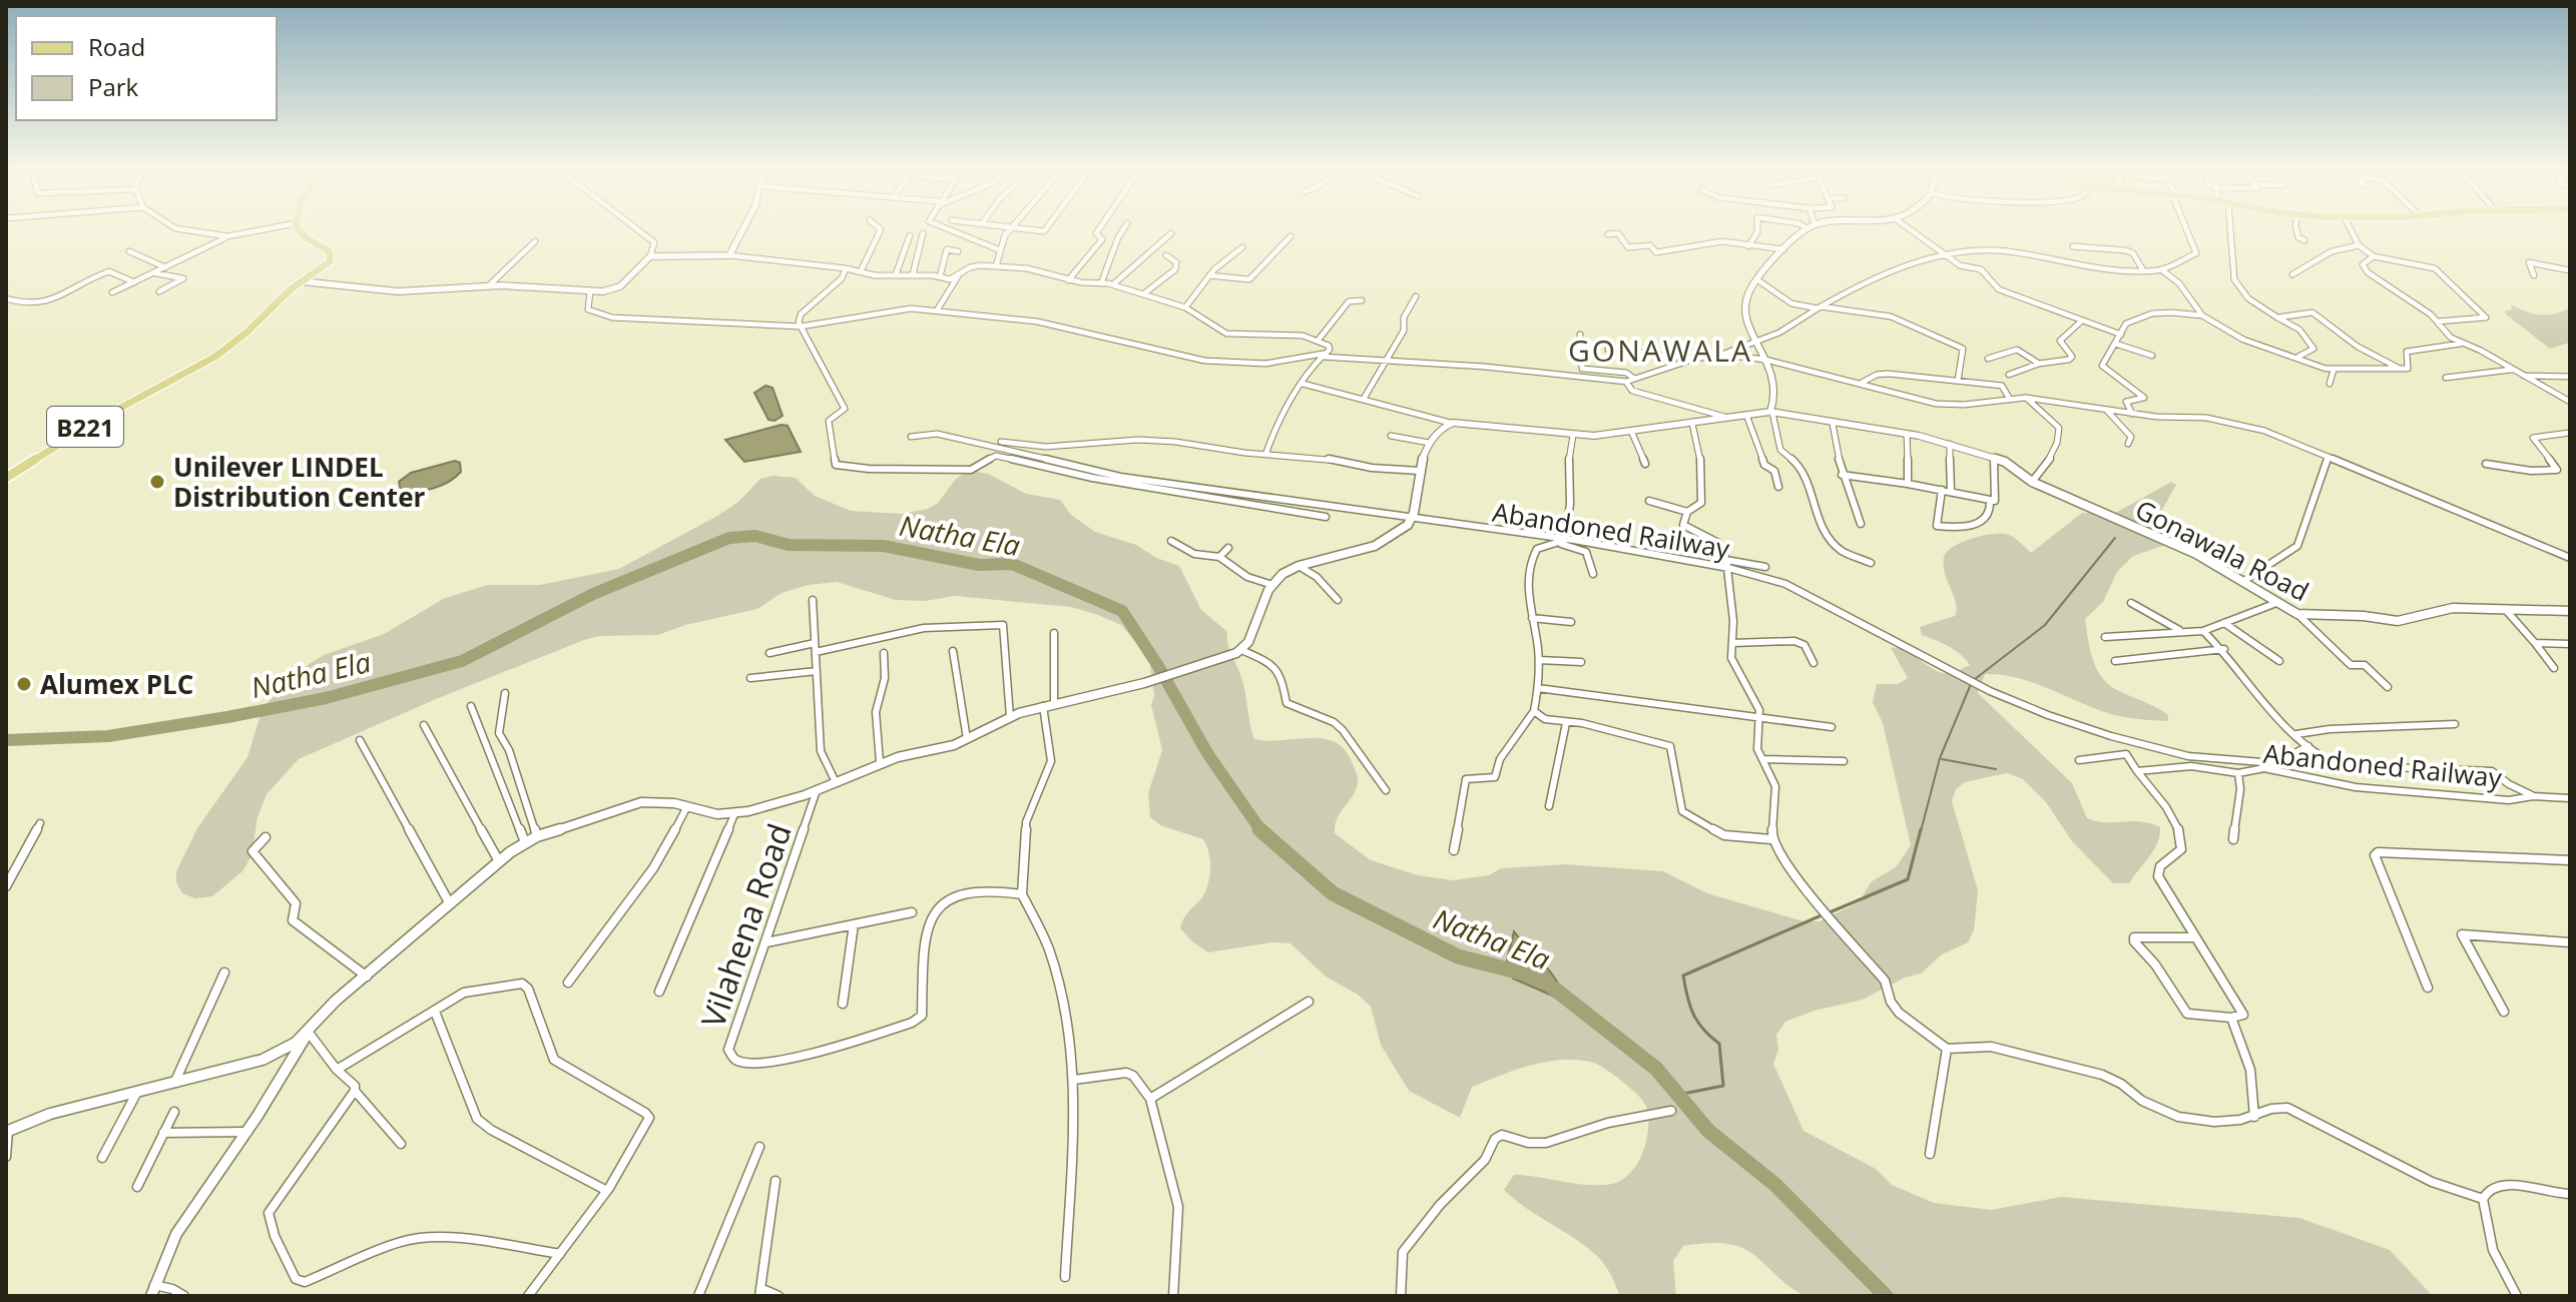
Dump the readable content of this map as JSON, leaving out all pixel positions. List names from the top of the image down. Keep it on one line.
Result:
{"streets":{"main road":["B221"],"street":["Abandoned Railway","Gonawala Road","Vilahena Road"]},"districts":["GONAWALA"],"water":["Natha Ela"],"places":["Unilever LINDEL Distribution Center","Alumex PLC"],"legend":["Road","Park"]}
